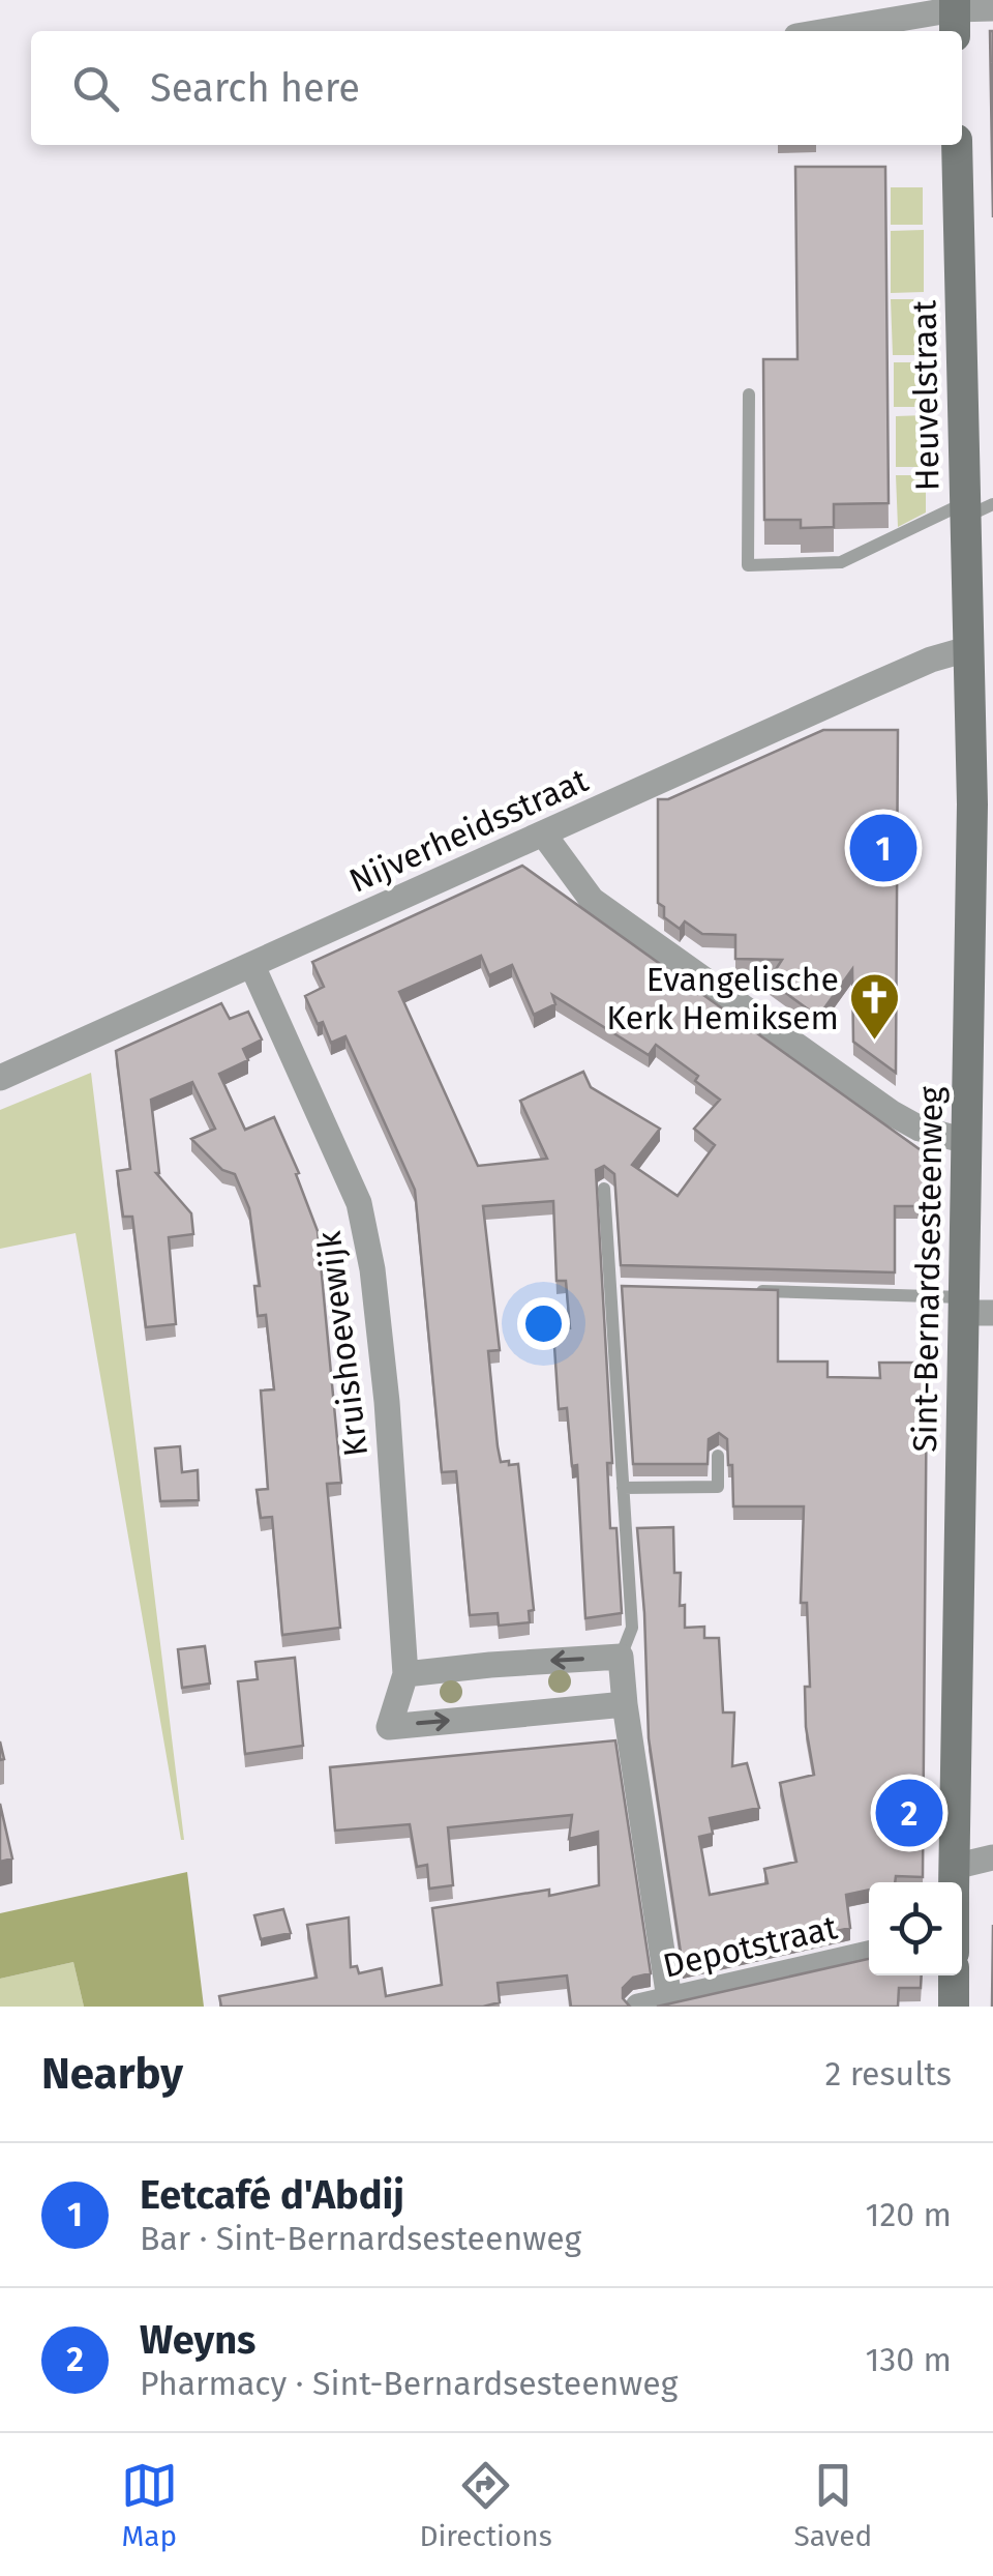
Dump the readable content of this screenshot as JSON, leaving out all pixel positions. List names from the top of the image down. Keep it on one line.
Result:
{"streets":{"main road":["Heuvelstraat","Sint-Bernardsesteenweg"],"street":["Nijverheidsstraat","Kruishoevewijk","Depotstraat"]},"crossings":[["Heuvelstraat","Nijverheidsstraat"],["Heuvelstraat","Sint-Bernardsesteenweg"],["Nijverheidsstraat","Sint-Bernardsesteenweg"],["Nijverheidsstraat","Kruishoevewijk"]],"places":{"church":["Evangelische Kerk Hemiksem"]},"page":{"search":"Search here","pins":["1","2"],"heading":["Nearby","2 results"],"list":[{"mark":"1","name":"Eetcafé d'Abdij","note":"Bar · Sint-Bernardsesteenweg","value":"120 m"},{"mark":"2","name":"Weyns","note":"Pharmacy · Sint-Bernardsesteenweg","value":"130 m"}],"nav":["Map","Directions","Saved"]}}
